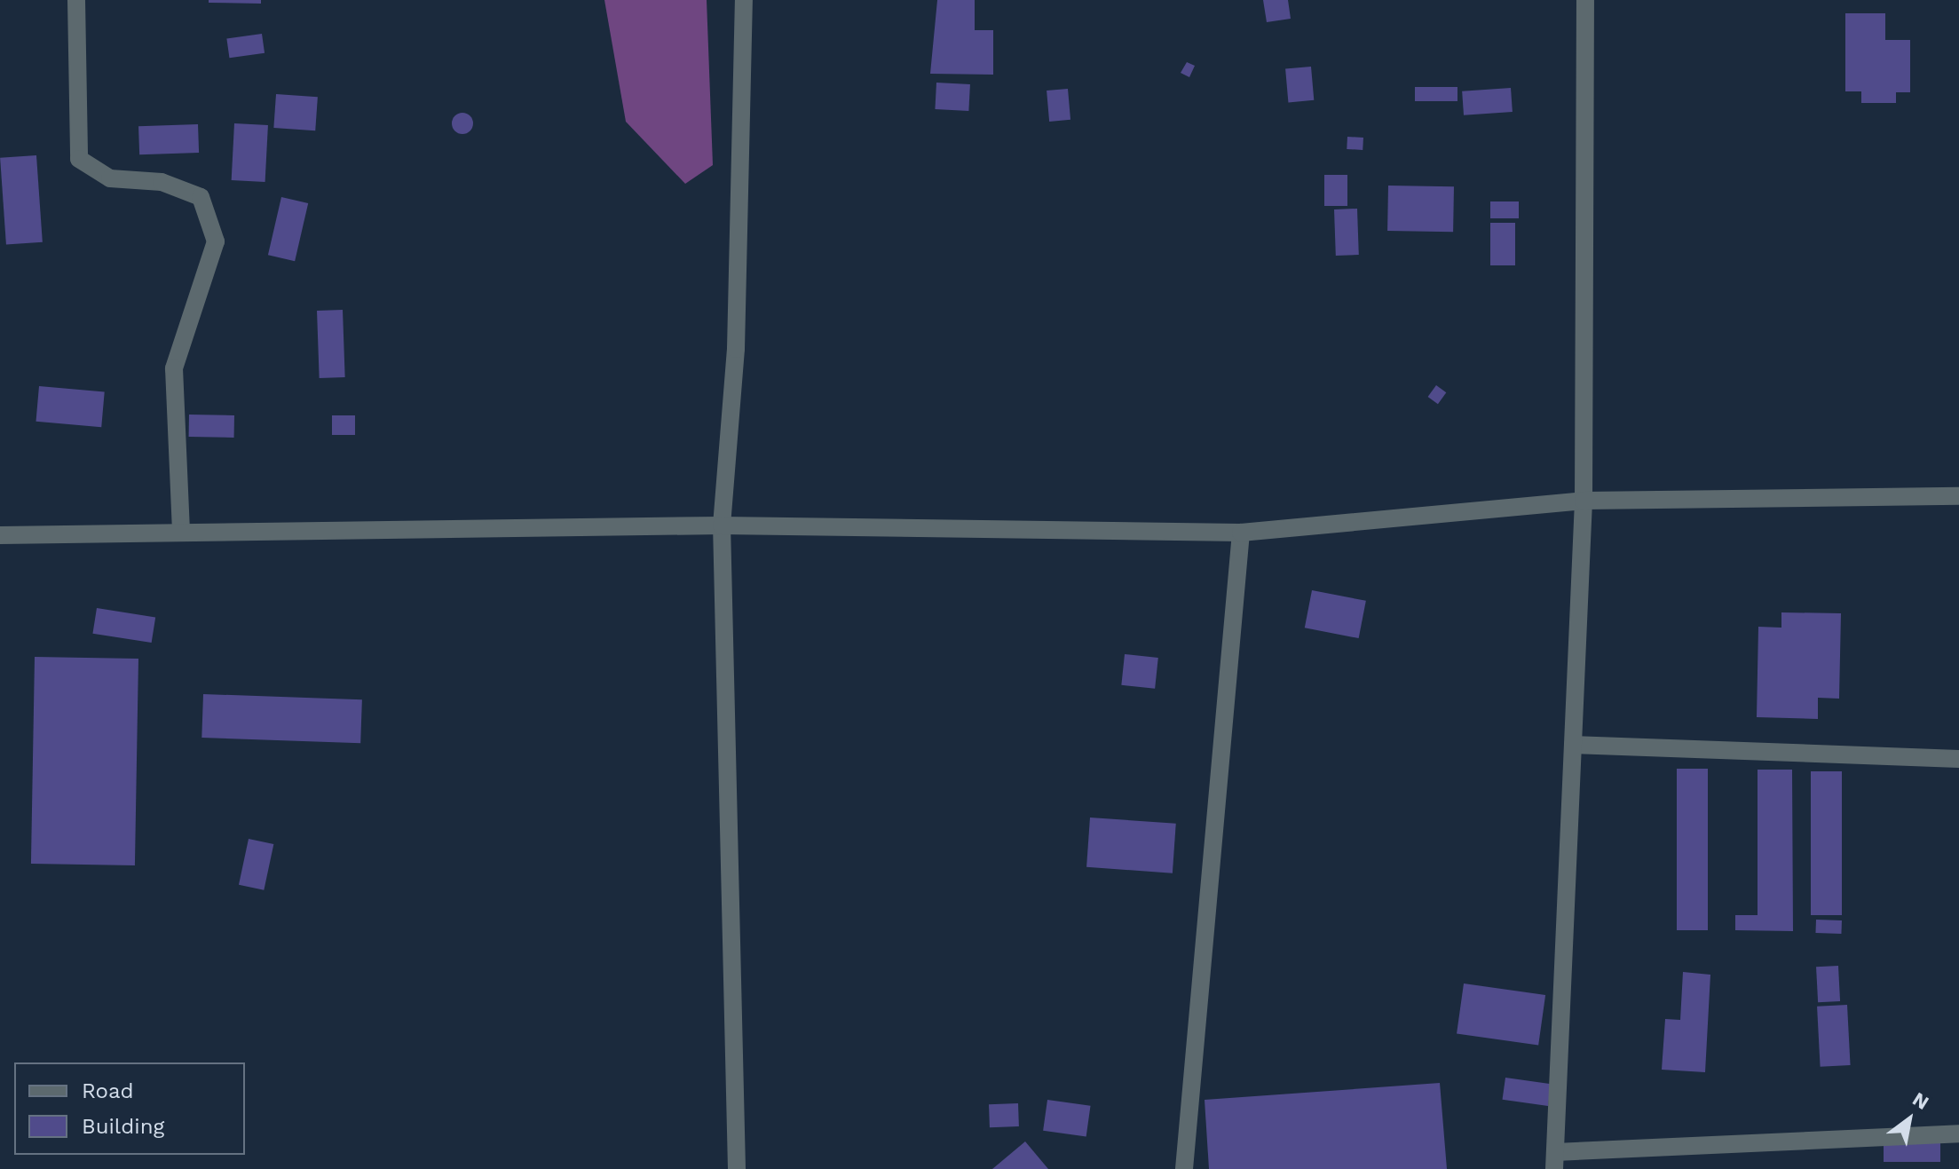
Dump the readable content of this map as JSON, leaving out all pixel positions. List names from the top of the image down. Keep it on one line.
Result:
{"legend":["Road","Building"],"north":"top right"}
